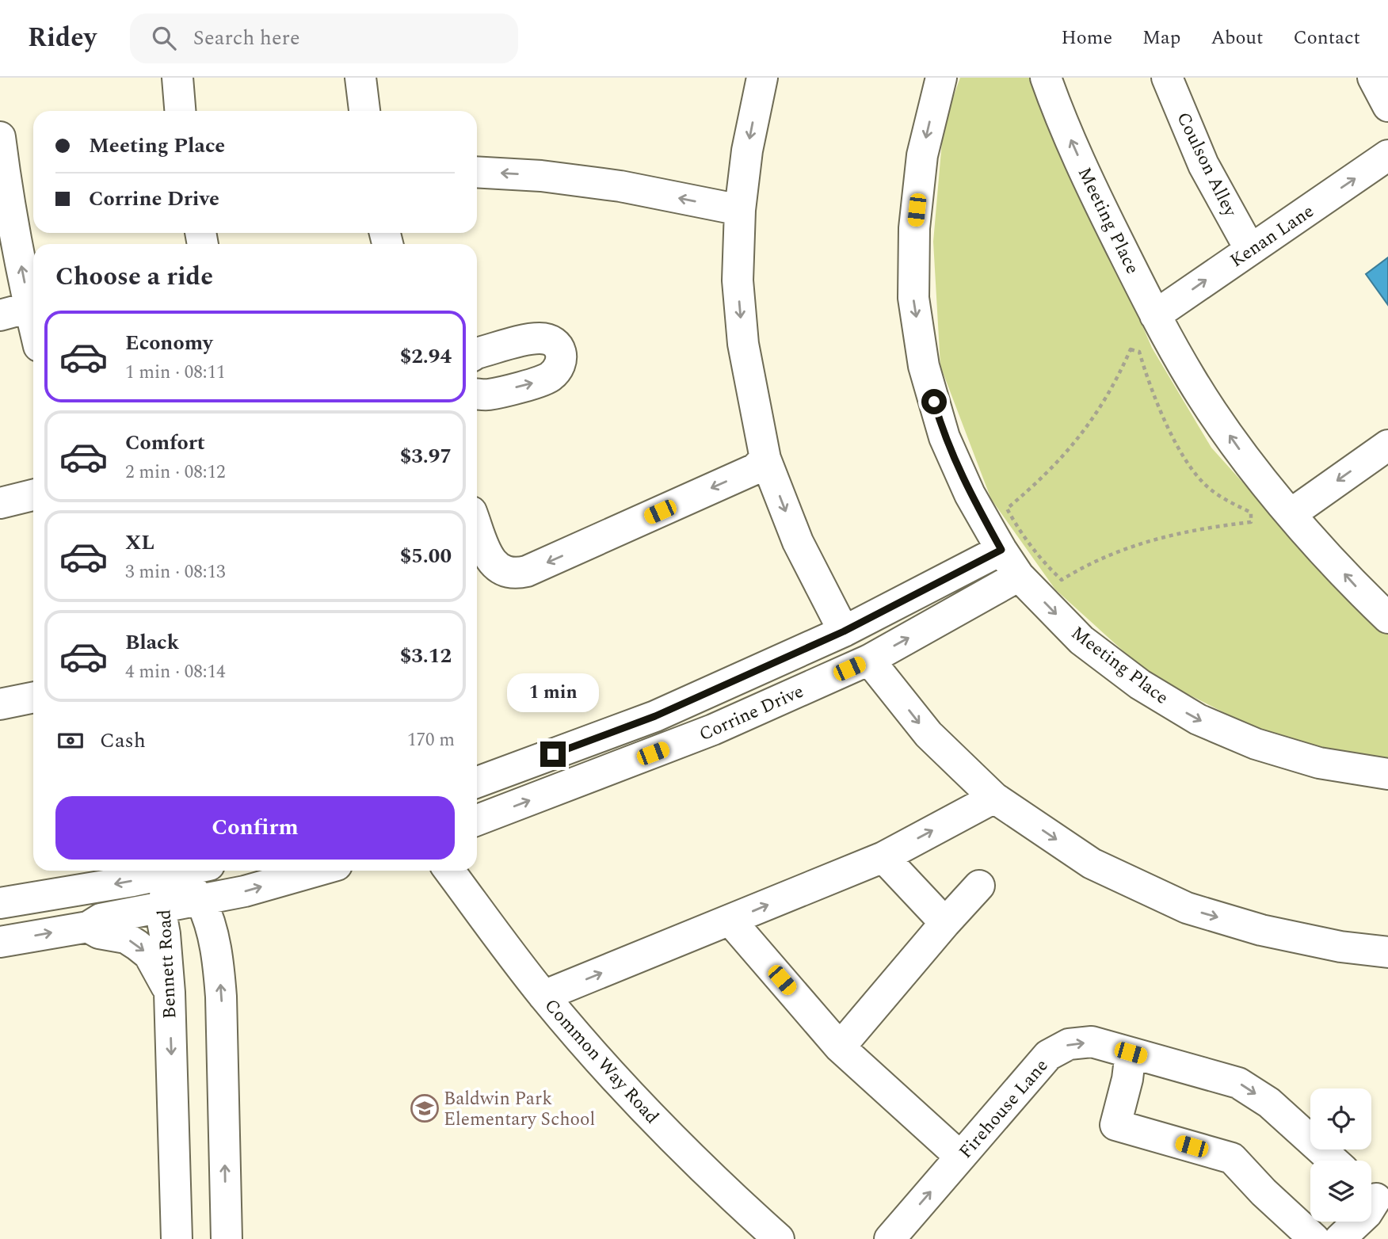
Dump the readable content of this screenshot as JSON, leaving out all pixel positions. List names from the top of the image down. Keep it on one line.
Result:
{"streets":{"street":["Coulson Alley","Meeting Place","Kenan Lane","Corrine Drive","Bennett Road","Common Way Road","Firehouse Lane"]},"crossings":[["Coulson Alley","Kenan Lane"],["Meeting Place","Kenan Lane"],["Meeting Place","Corrine Drive"]],"places":{"school or university":["Baldwin Park Elementary School"]},"page":{"header":"Ridey","search":"Search here","nav":["Home","Map","About","Contact"],"banner":["Meeting Place","Corrine Drive"],"heading":"Choose a ride","list":[{"name":"Economy","note":"1 min · 08:11","value":"$2.94"},{"name":"Comfort","note":"2 min · 08:12","value":"$3.97"},{"name":"XL","note":"3 min · 08:13","value":"$5.00"},{"name":"Black","note":"4 min · 08:14","value":"$3.12"}],"bubble":"1 min","pay":["Cash","170 m"],"buttons":"Confirm"}}
